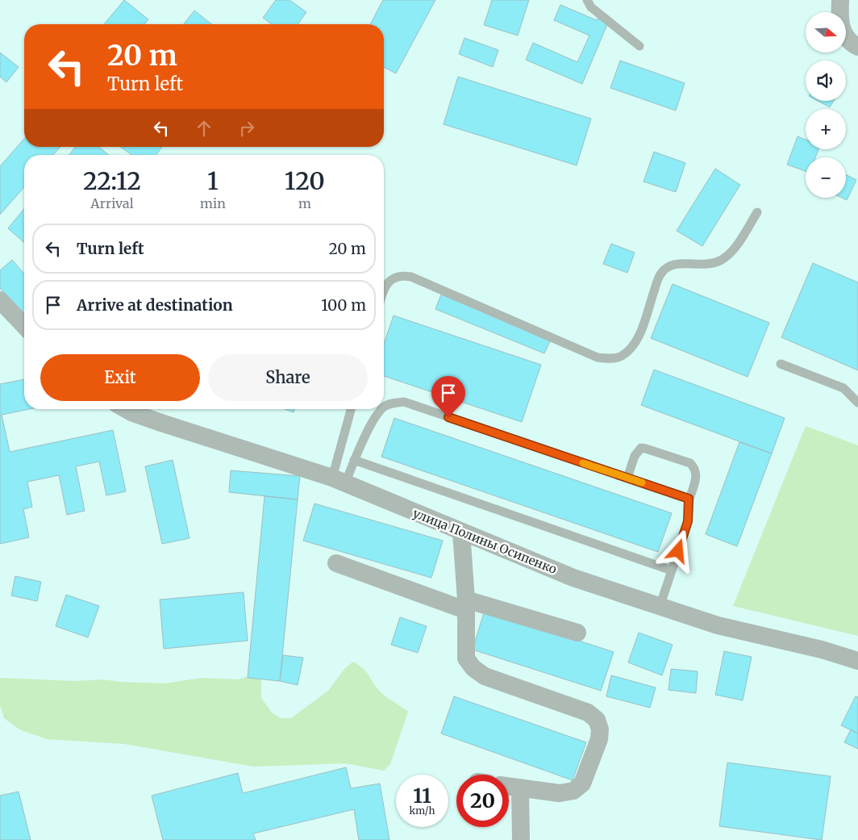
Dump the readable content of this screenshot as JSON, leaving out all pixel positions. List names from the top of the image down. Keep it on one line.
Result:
{"streets":{"street":["улица Полины Осипенко"]},"north":"right","page":{"map_buttons":["+","−"],"turn":["20 m","Turn left"],"eta":["22:12","Arrival","1","min","120","m"],"list":[{"name":"Turn left","value":"20 m"},{"name":"Arrive at destination","value":"100 m"}],"buttons":["Exit","Share"],"speed":"11 km/h","limit":"20"}}
